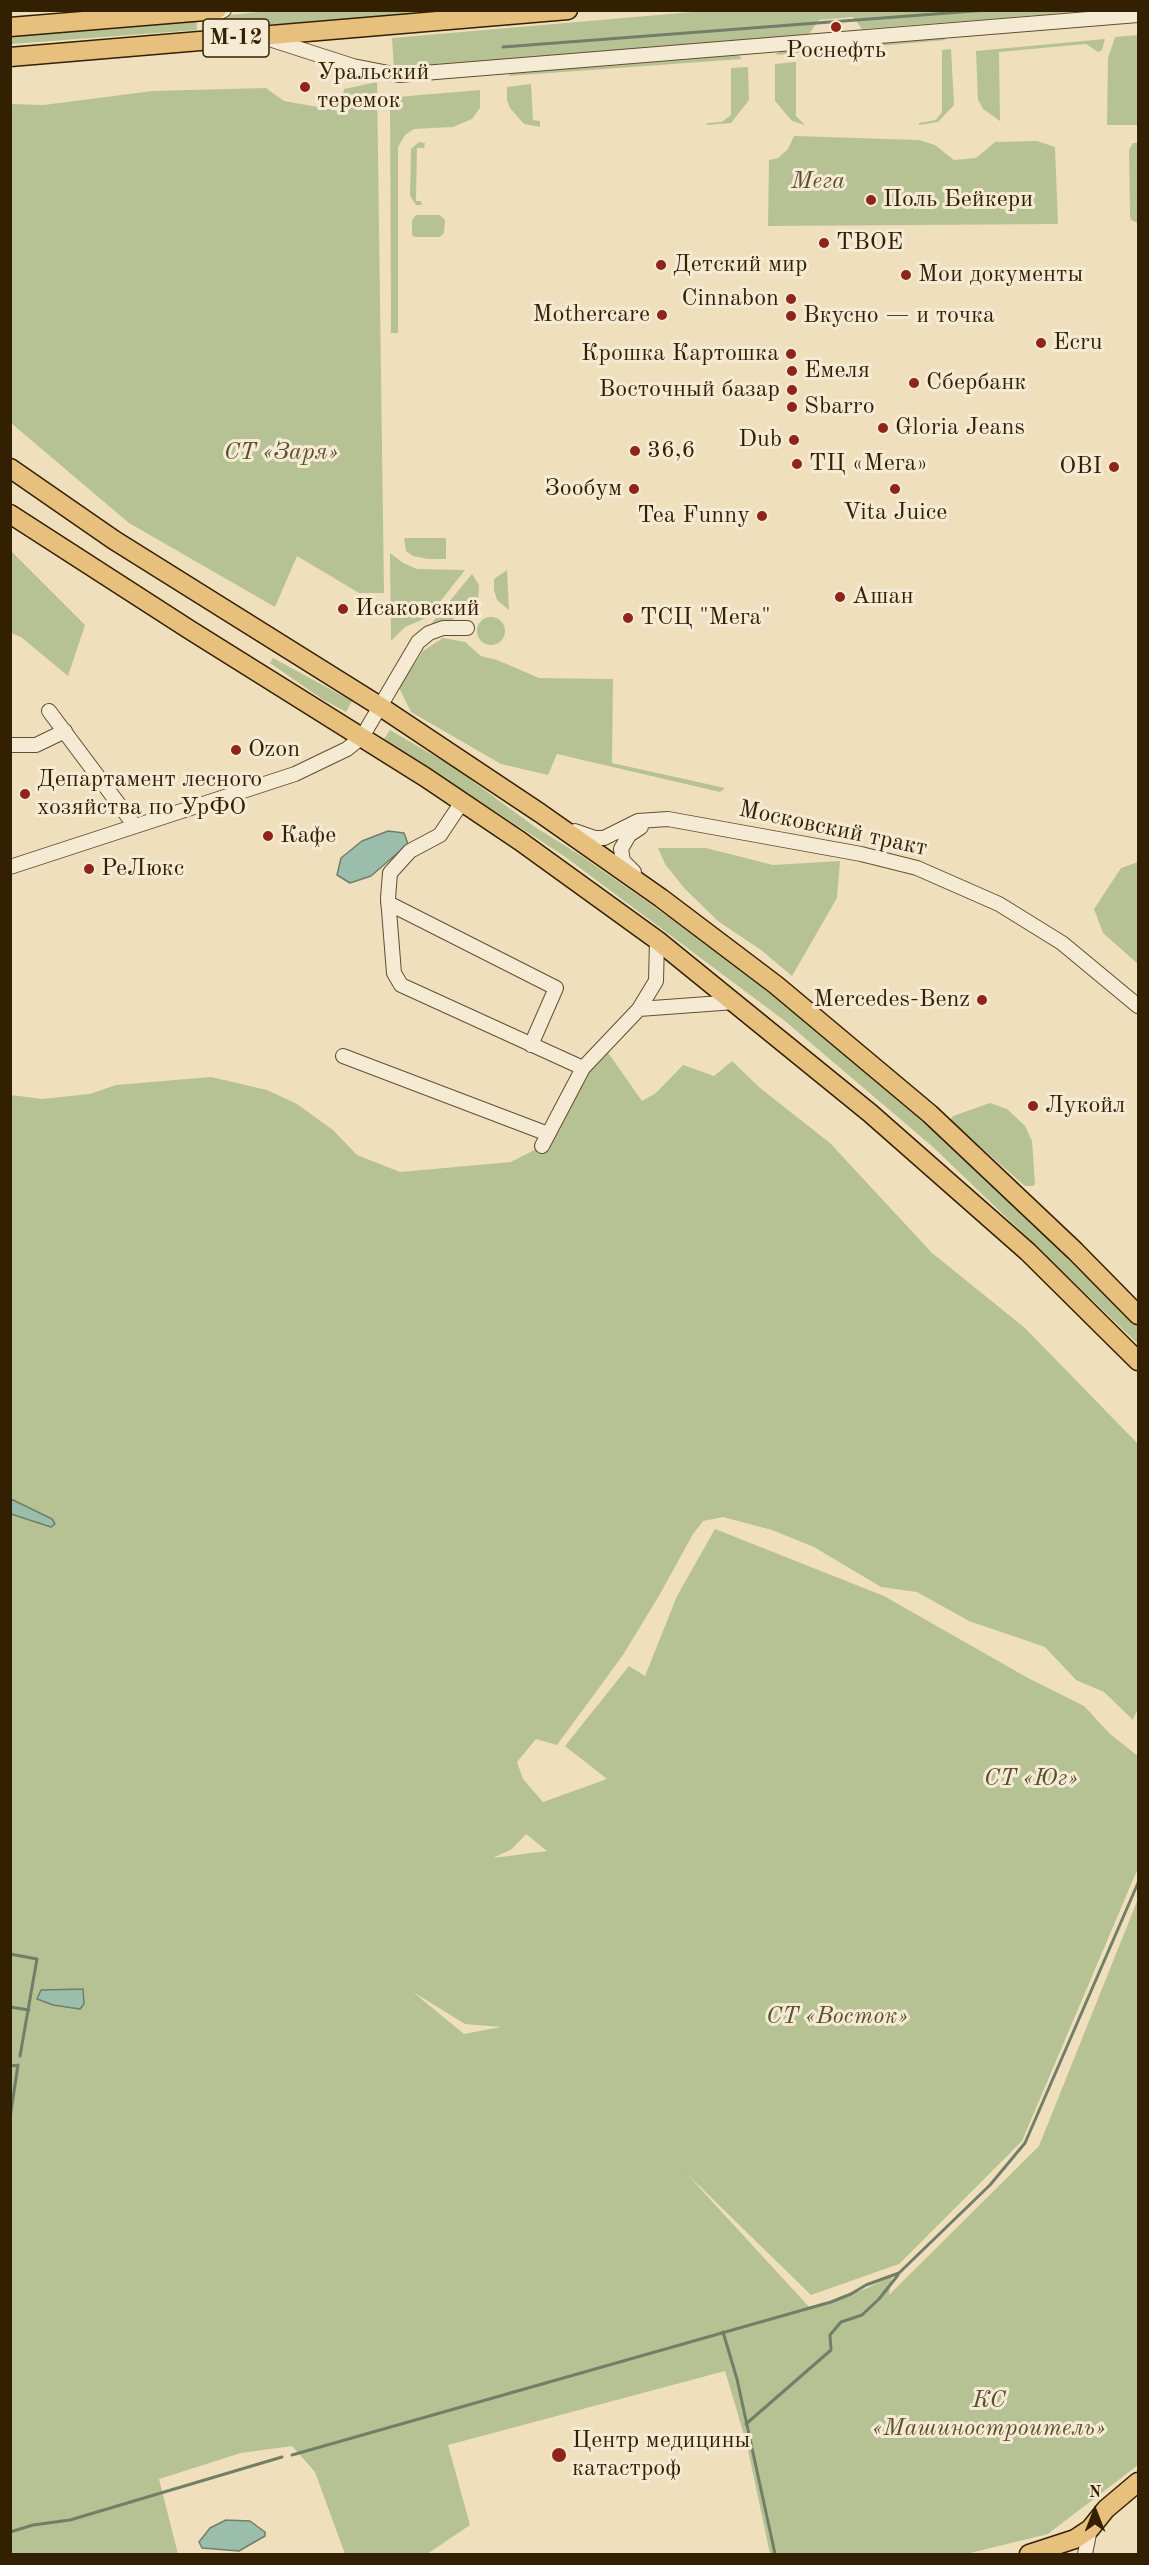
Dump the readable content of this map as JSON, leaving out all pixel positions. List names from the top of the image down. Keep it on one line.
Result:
{"streets":{"main road":["М-12"],"street":["Московский тракт"]},"parks":["Мега","СТ «Заря»","СТ «Юг»","СТ «Восток»","КС «Машиностроитель»"],"places":["Роснефть","Уральский теремок","Поль Бейкери","ТВОЕ","Детский мир","Мои документы","Cinnabon","Mothercare","Вкусно — и точка","Ecru","Крошка Картошка","Емеля","Сбербанк","Восточный базар","Sbarro","Gloria Jeans","Dub","36,6","ТЦ «Мега»","OBI","Зообум","Vita Juice","Tea Funny","Ашан","Исаковский","ТСЦ \"Мега\"","Ozon","Департамент лесного хозяйства по УрФО","Кафе","РеЛюкс","Mercedes-Benz","Лукойл","Центр медицины катастроф"],"north":"top"}
